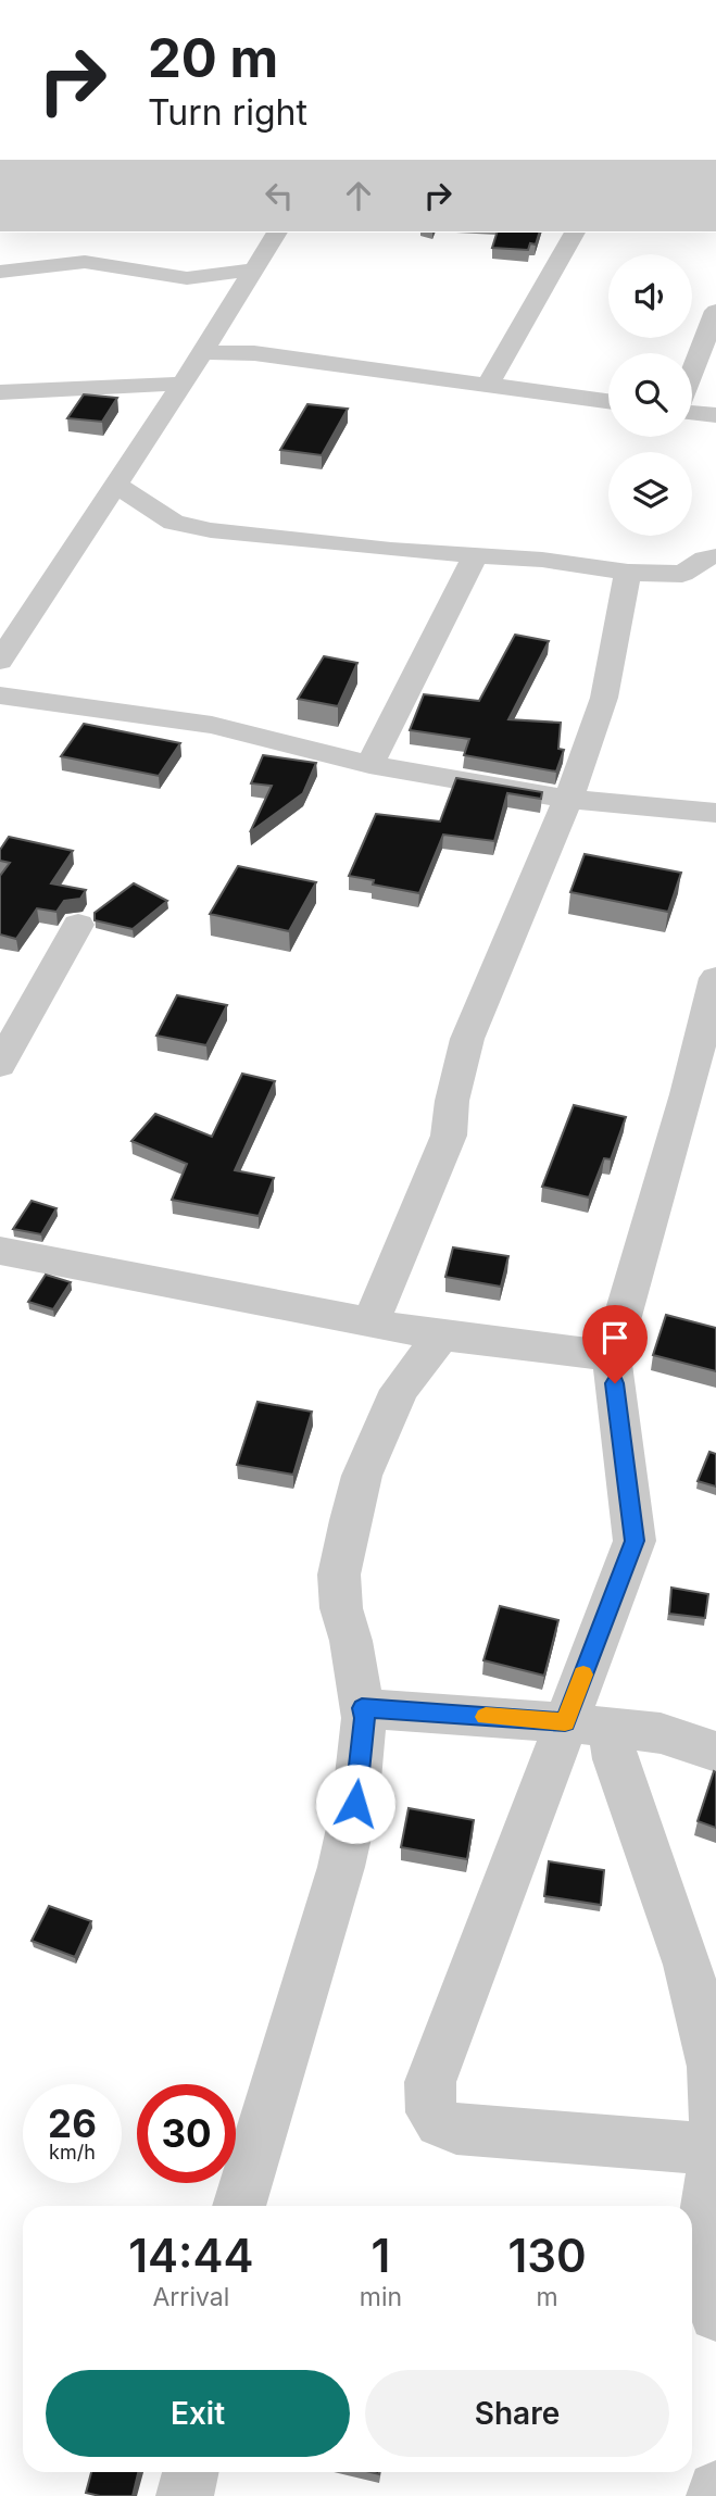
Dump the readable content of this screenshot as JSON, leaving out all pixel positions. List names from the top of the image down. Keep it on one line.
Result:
{"page":{"turn":["20 m","Turn right"],"speed":"26 km/h","limit":"30","eta":["14:44","Arrival","1","min","130","m"],"buttons":["Exit","Share"]}}
